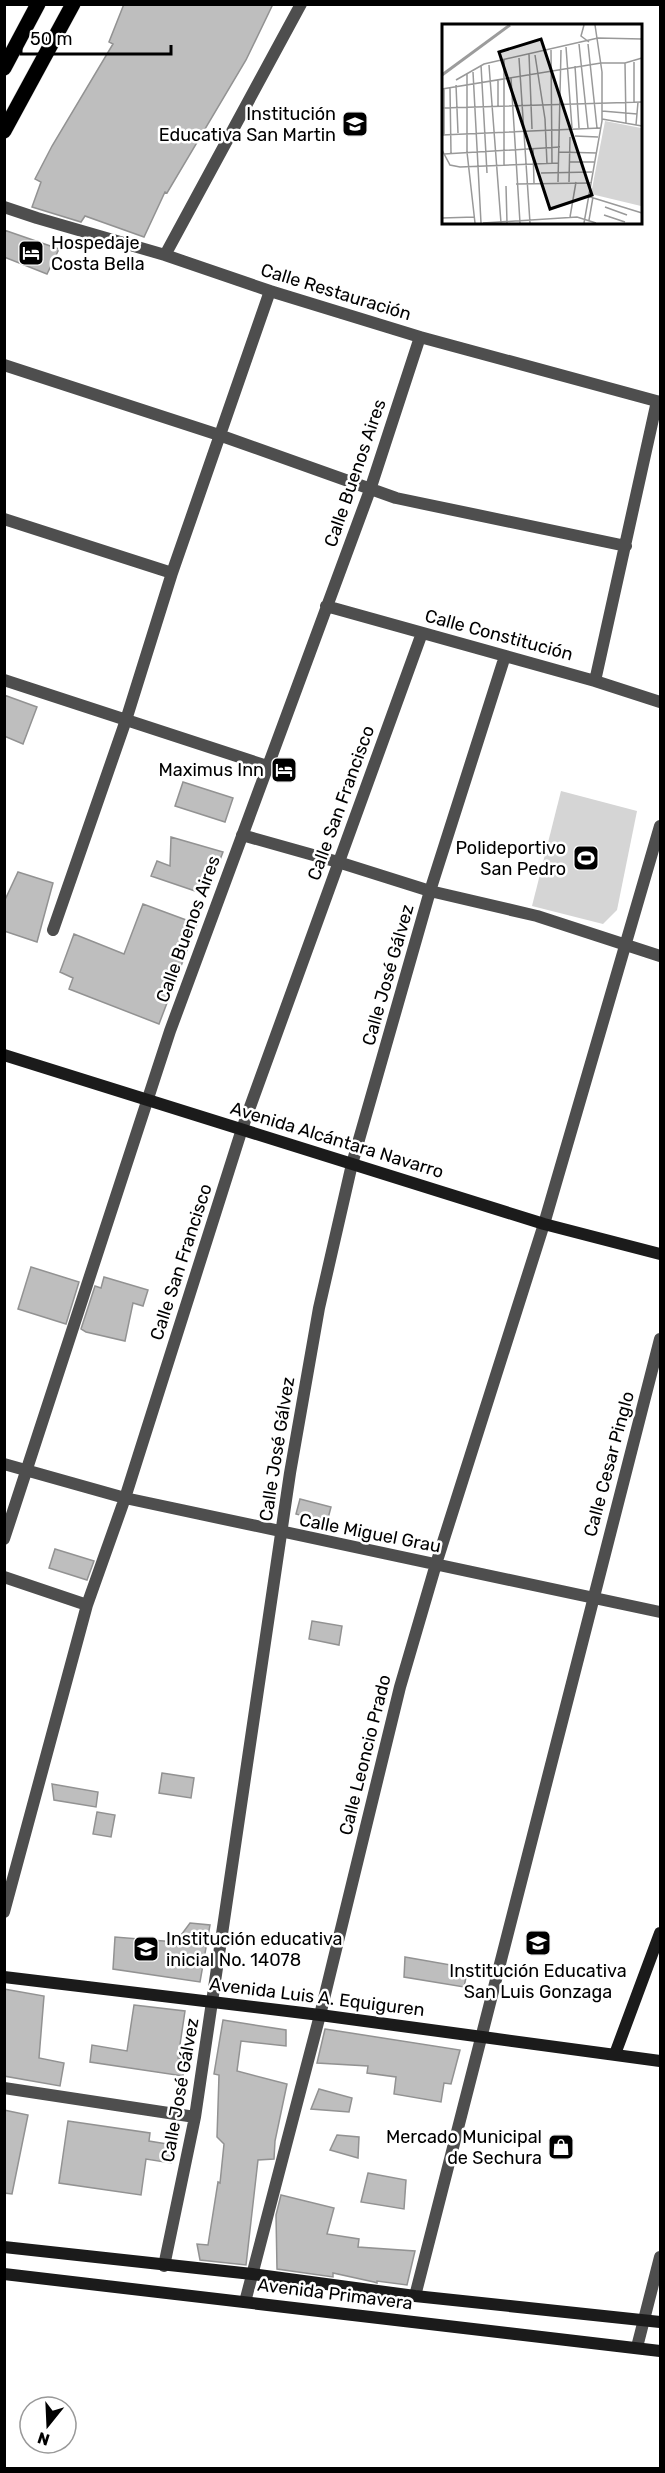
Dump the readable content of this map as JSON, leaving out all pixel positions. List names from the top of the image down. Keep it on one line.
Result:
{"streets":{"street":["Calle Restauración","Calle Buenos Aires","Calle Constitución","Calle San Francisco","Calle José Gálvez","Avenida Alcántara Navarro","Calle Cesar Pinglo","Calle Miguel Grau","Calle Leoncio Prado","Avenida Luis A. Equiguren","Avenida Primavera"]},"crossings":[["Calle Restauración","Calle Buenos Aires"],["Calle Buenos Aires","Calle Constitución"],["Calle Buenos Aires","Avenida Alcántara Navarro"],["Calle Buenos Aires","Calle Miguel Grau"],["Calle Constitución","Calle San Francisco"],["Calle Constitución","Calle José Gálvez"],["Calle San Francisco","Avenida Alcántara Navarro"],["Calle San Francisco","Calle Miguel Grau"],["Calle José Gálvez","Avenida Alcántara Navarro"],["Calle José Gálvez","Calle Miguel Grau"],["Calle José Gálvez","Avenida Luis A. Equiguren"],["Calle José Gálvez","Avenida Primavera"],["Avenida Alcántara Navarro","Calle Leoncio Prado"],["Calle Cesar Pinglo","Calle Miguel Grau"],["Calle Cesar Pinglo","Avenida Luis A. Equiguren"],["Calle Cesar Pinglo","Avenida Primavera"],["Calle Miguel Grau","Calle Leoncio Prado"],["Calle Leoncio Prado","Avenida Luis A. Equiguren"],["Calle Leoncio Prado","Avenida Primavera"]],"places":{"school or university":["Institución Educativa San Martin","Institución Educativa San Luis Gonzaga","Institución educativa inicial No. 14078"],"hotel":["Hospedaje Costa Bella","Maximus Inn"],"sports":["Polideportivo San Pedro"],"shop":["Mercado Municipal de Sechura"]},"scale_bar":"50 m","north":"bottom"}
